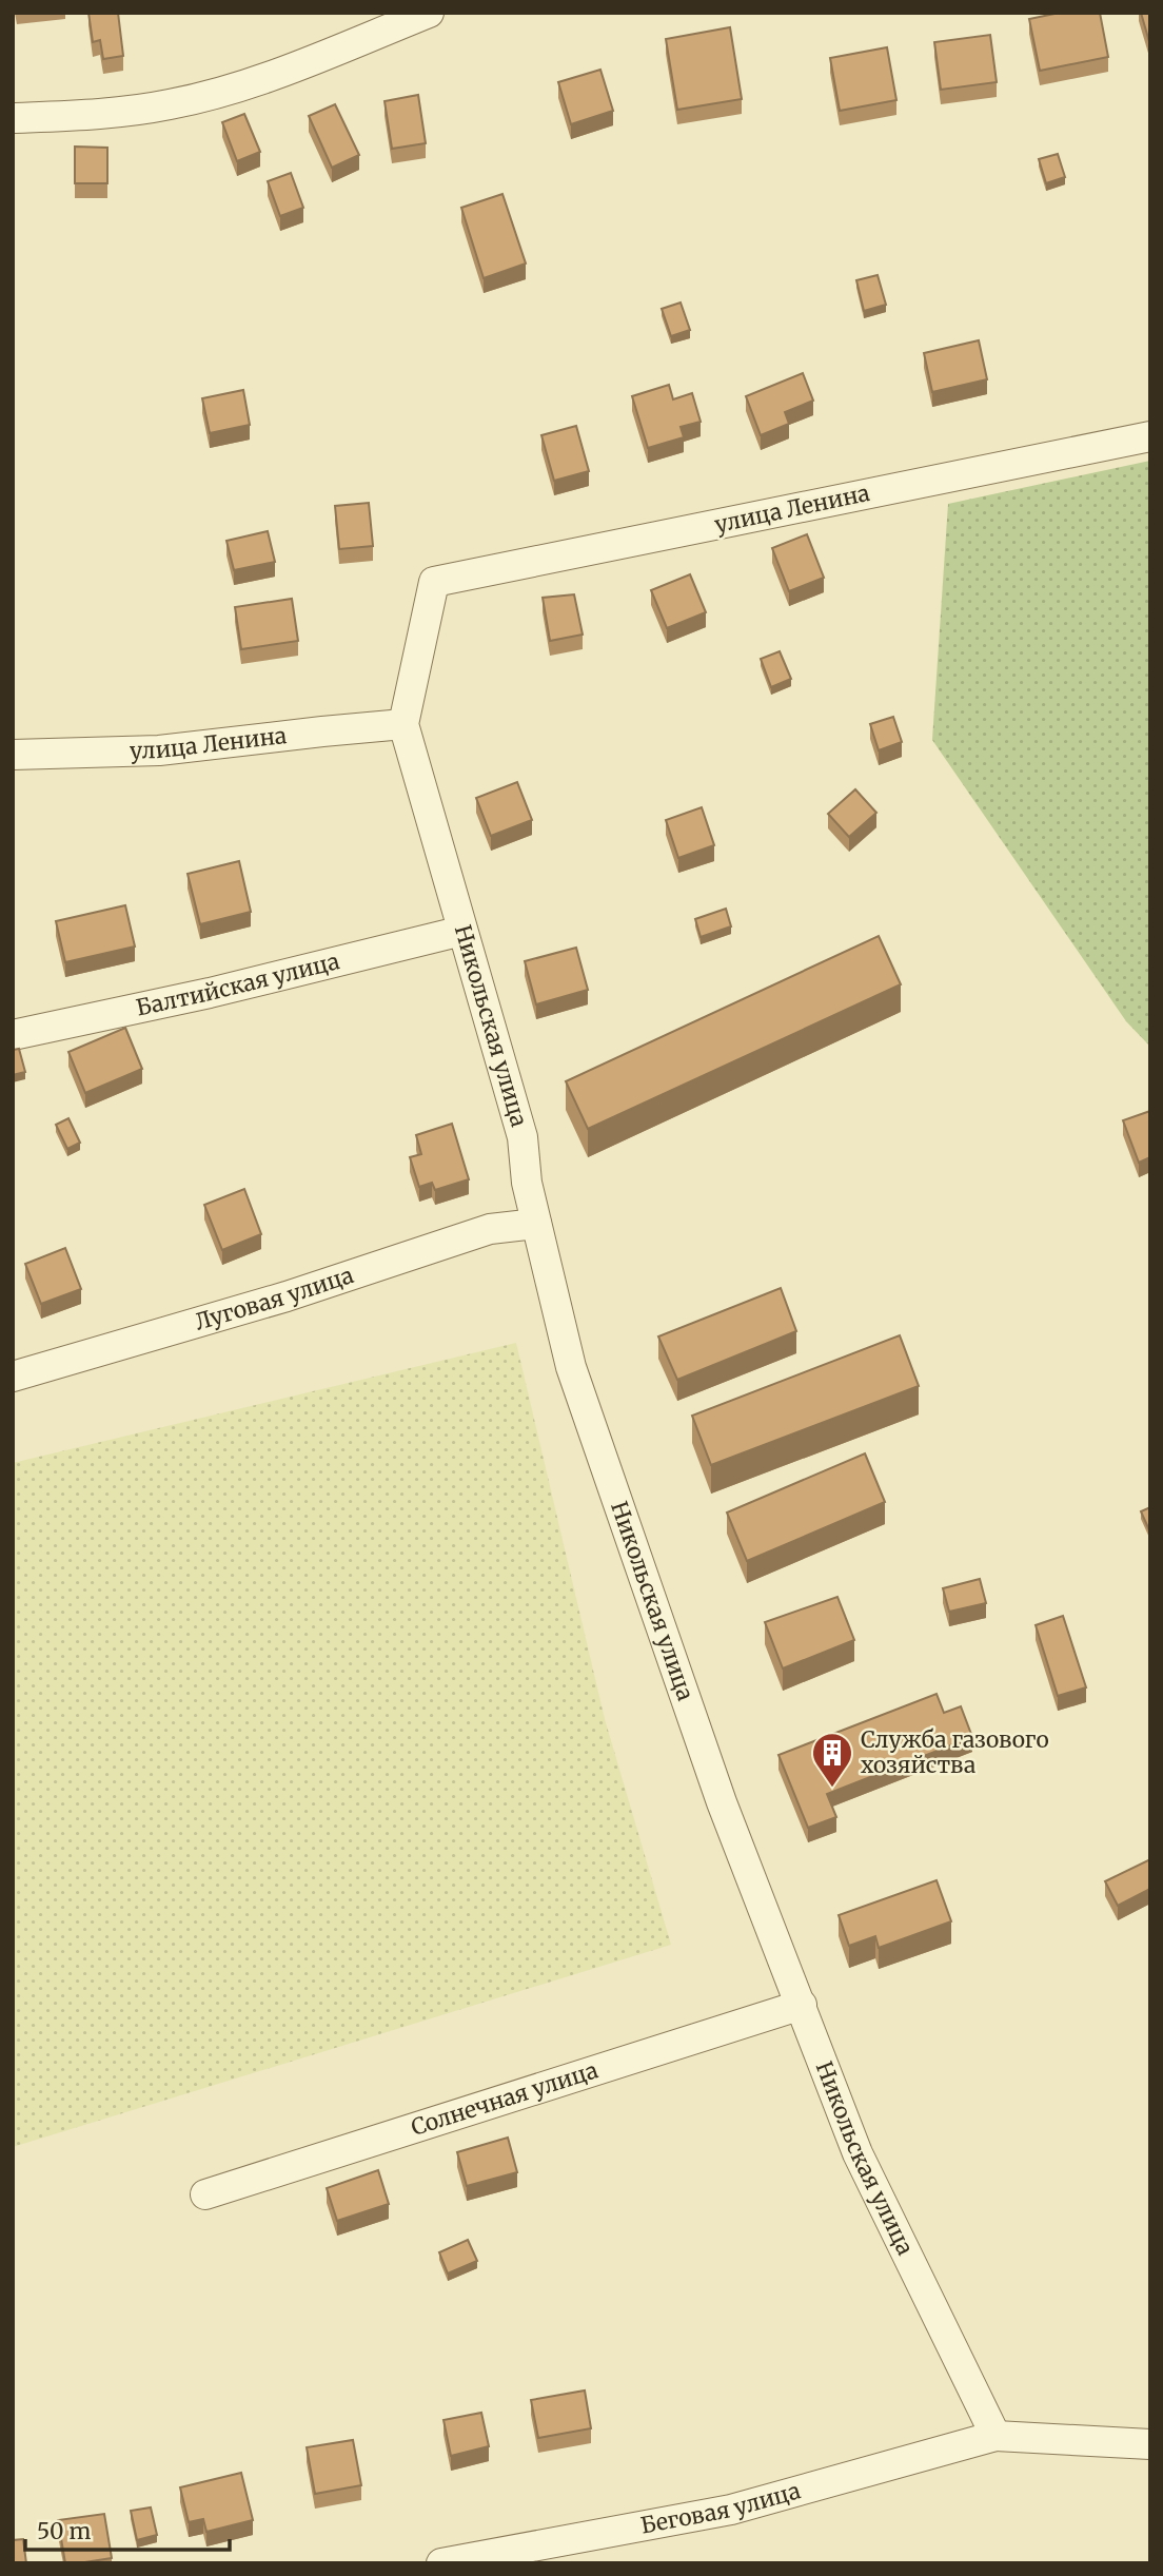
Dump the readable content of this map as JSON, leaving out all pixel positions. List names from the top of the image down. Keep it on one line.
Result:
{"streets":{"street":["улица Ленина","Балтийская улица","Никольская улица","Луговая улица","Солнечная улица","Беговая улица"]},"crossings":[["улица Ленина","Никольская улица"],["Балтийская улица","Никольская улица"],["Никольская улица","Луговая улица"],["Никольская улица","Солнечная улица"],["Никольская улица","Беговая улица"]],"places":{"building":["Служба газового хозяйства"]},"scale_bar":"50 m"}
